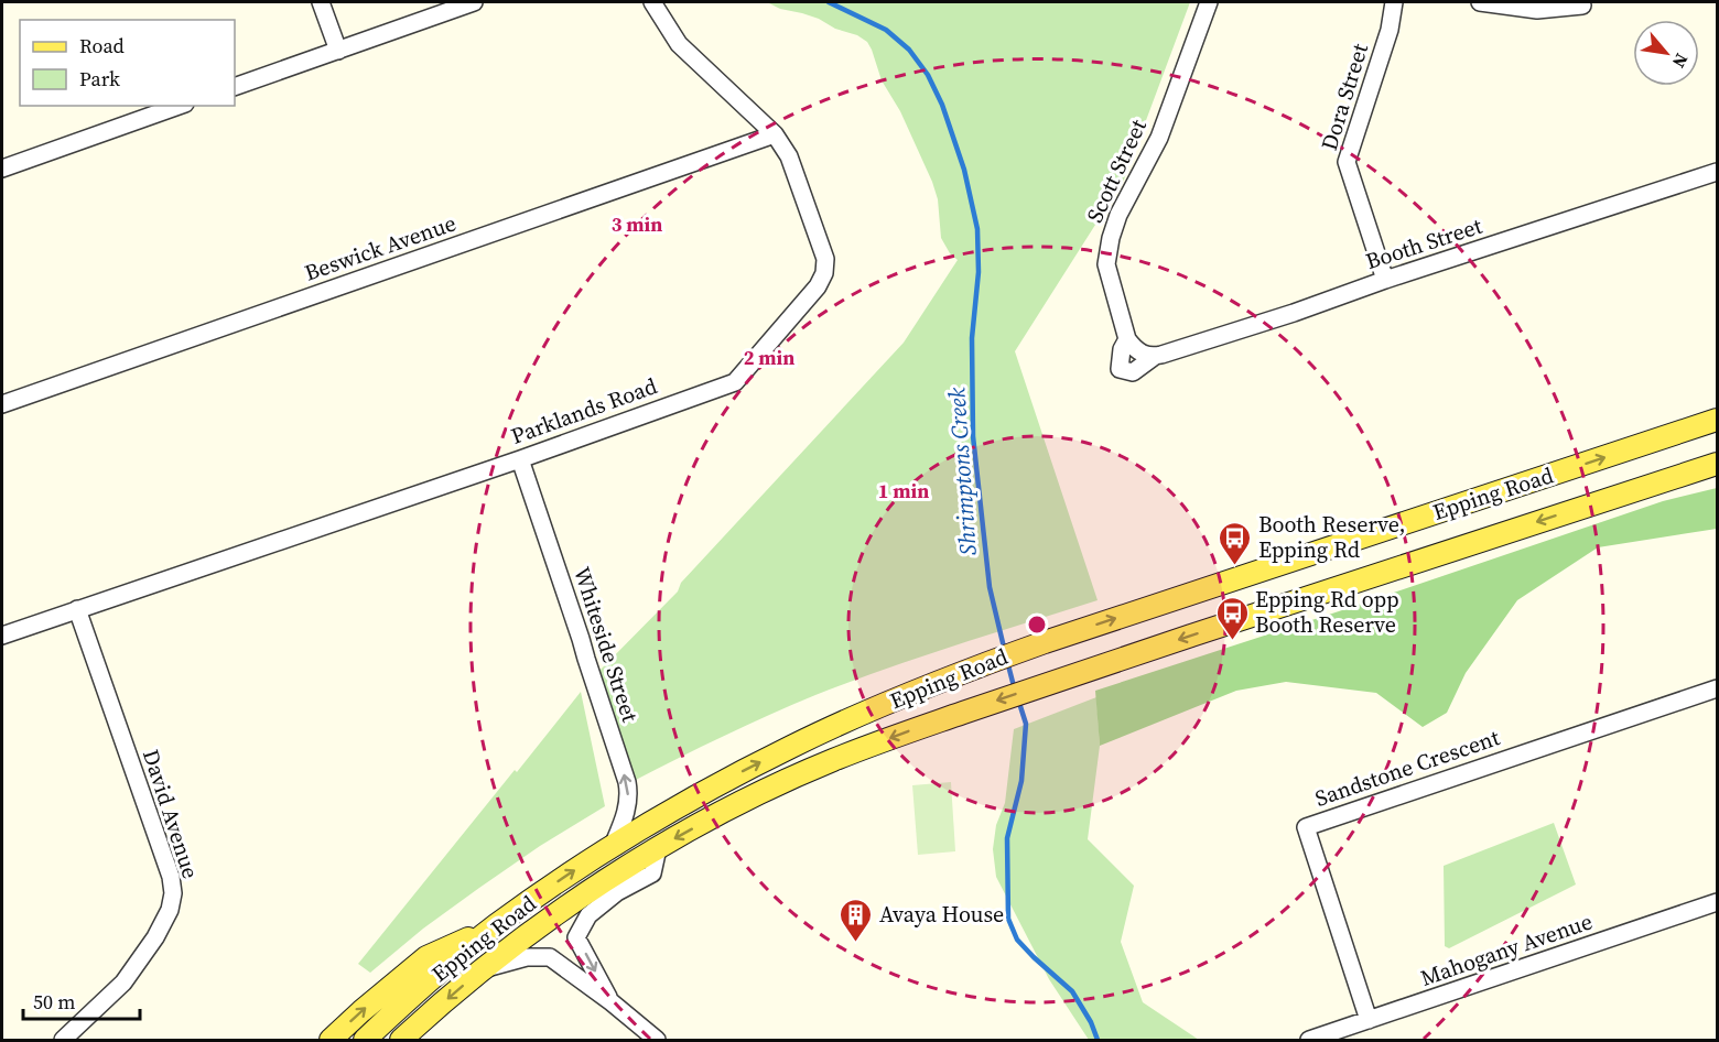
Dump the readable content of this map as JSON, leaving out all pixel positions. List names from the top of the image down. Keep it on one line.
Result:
{"streets":{"main road":["Epping Road"],"street":["Dora Street","Scott Street","Booth Street","Beswick Avenue","Parklands Road","Whiteside Street","Sandstone Crescent","David Avenue","Mahogany Avenue"]},"crossings":[["Dora Street","Booth Street"],["Scott Street","Booth Street"],["Beswick Avenue","Parklands Road"],["Parklands Road","Whiteside Street"],["Parklands Road","David Avenue"],["Epping Road","Whiteside Street"],["Sandstone Crescent","Mahogany Avenue"]],"one_way":["Whiteside Street"],"water":["Shrimptons Creek"],"places":{"bus stop":["Booth Reserve, Epping Rd","Epping Rd opp Booth Reserve"],"building":["Avaya House"]},"legend":["Road","Park"],"scale_bar":"50 m","north":"bottom right","rings":["3 min","2 min","1 min"]}
